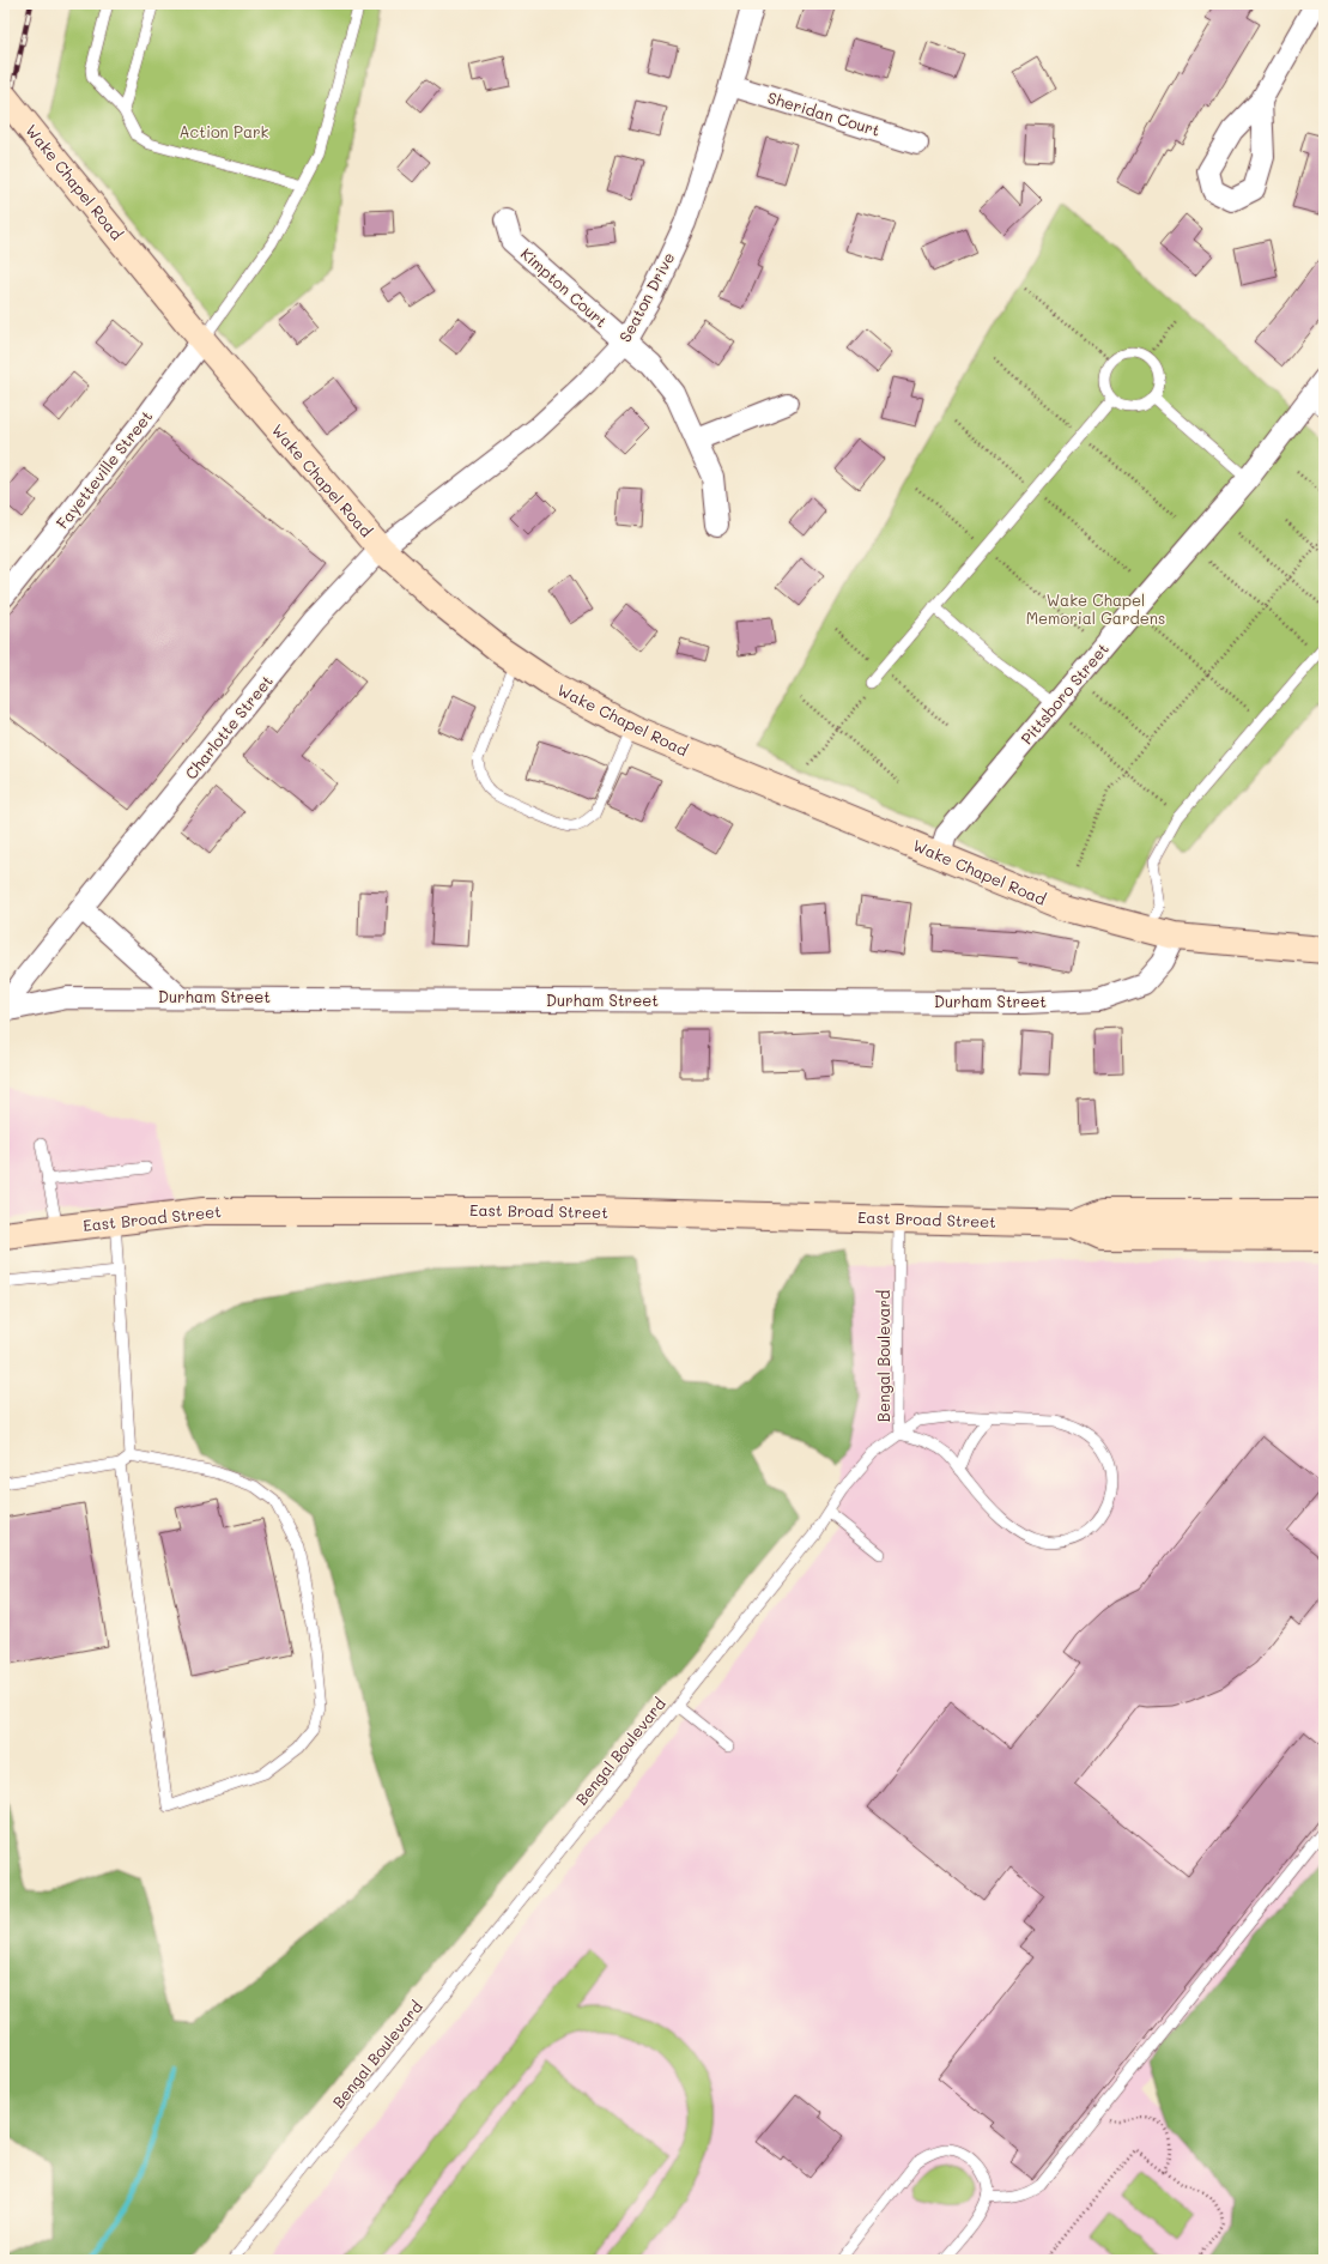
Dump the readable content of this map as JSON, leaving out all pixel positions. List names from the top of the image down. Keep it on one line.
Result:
{"streets":{"main road":["Wake Chapel Road","East Broad Street"],"street":["Sheridan Court","Kimpton Court","Seaton Drive","Fayetteville Street","Pittsboro Street","Charlotte Street","Durham Street"],"lane":["Bengal Boulevard"]},"crossings":[["Sheridan Court","Seaton Drive"],["Wake Chapel Road","Seaton Drive"],["Wake Chapel Road","Fayetteville Street"],["Wake Chapel Road","Pittsboro Street"],["Wake Chapel Road","Charlotte Street"],["Wake Chapel Road","Durham Street"],["Kimpton Court","Seaton Drive"],["Seaton Drive","Charlotte Street"],["Charlotte Street","Durham Street"],["East Broad Street","Bengal Boulevard"]],"parks":["Action Park","Wake Chapel Memorial Gardens"]}
